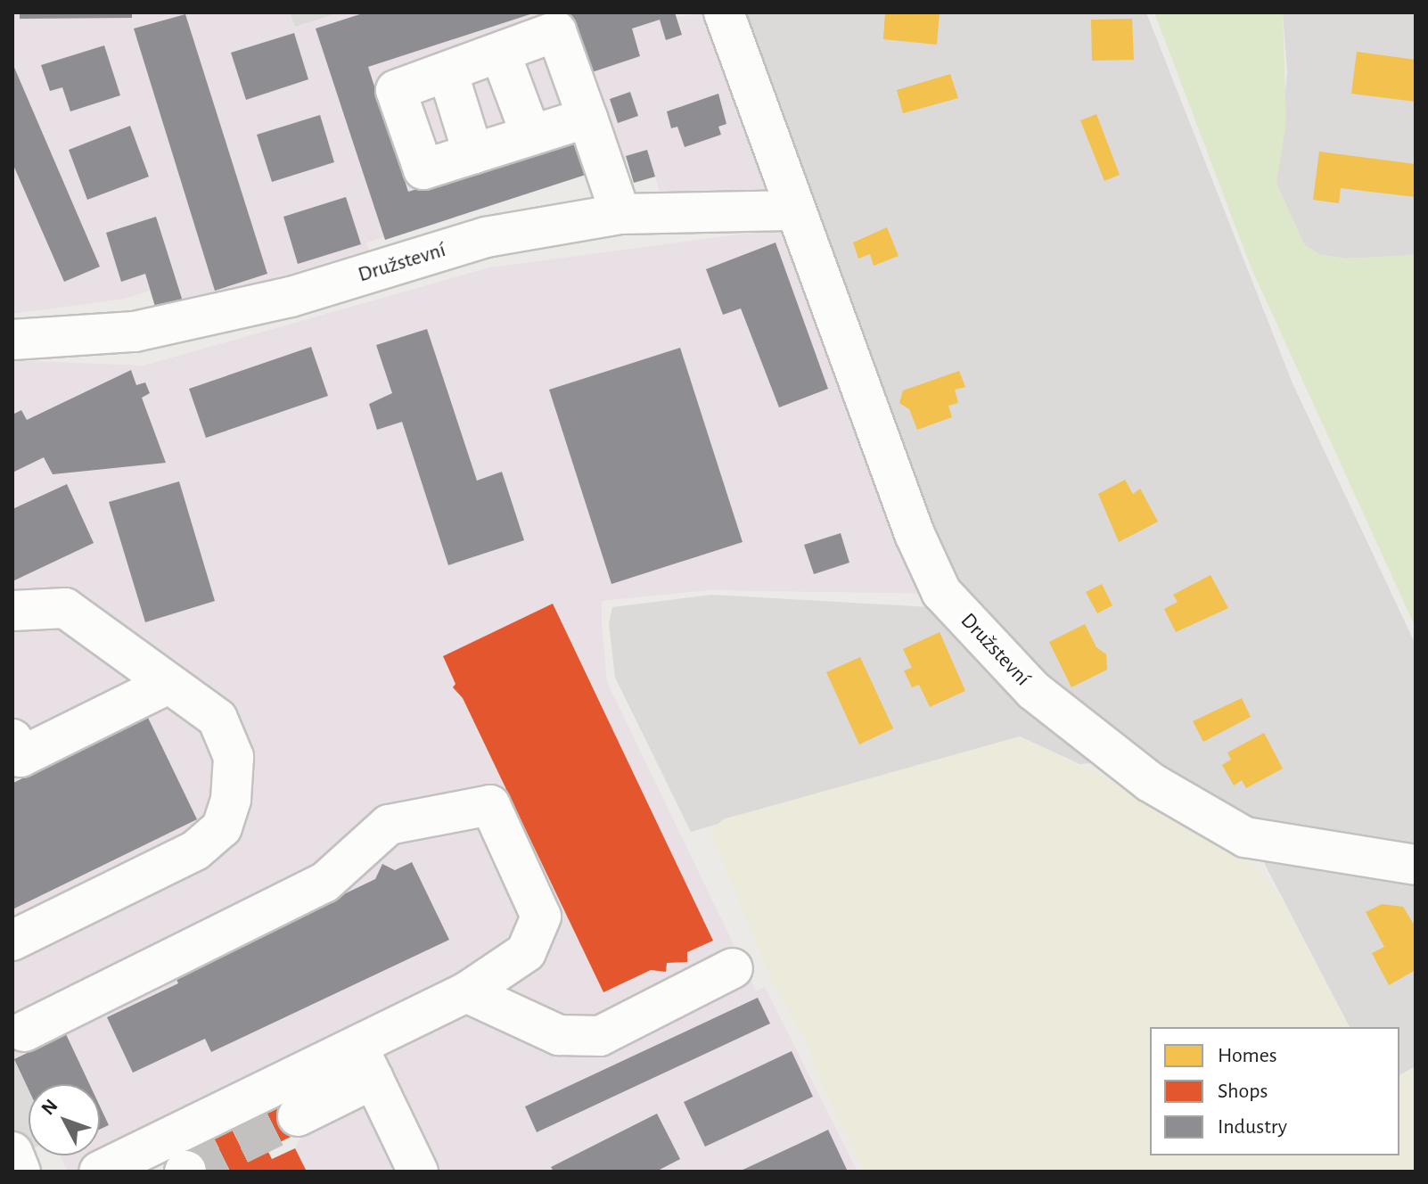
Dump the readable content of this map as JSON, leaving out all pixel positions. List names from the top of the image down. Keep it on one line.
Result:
{"streets":{"street":["Družstevní"]},"legend":["Homes","Shops","Industry"],"north":"top left"}
